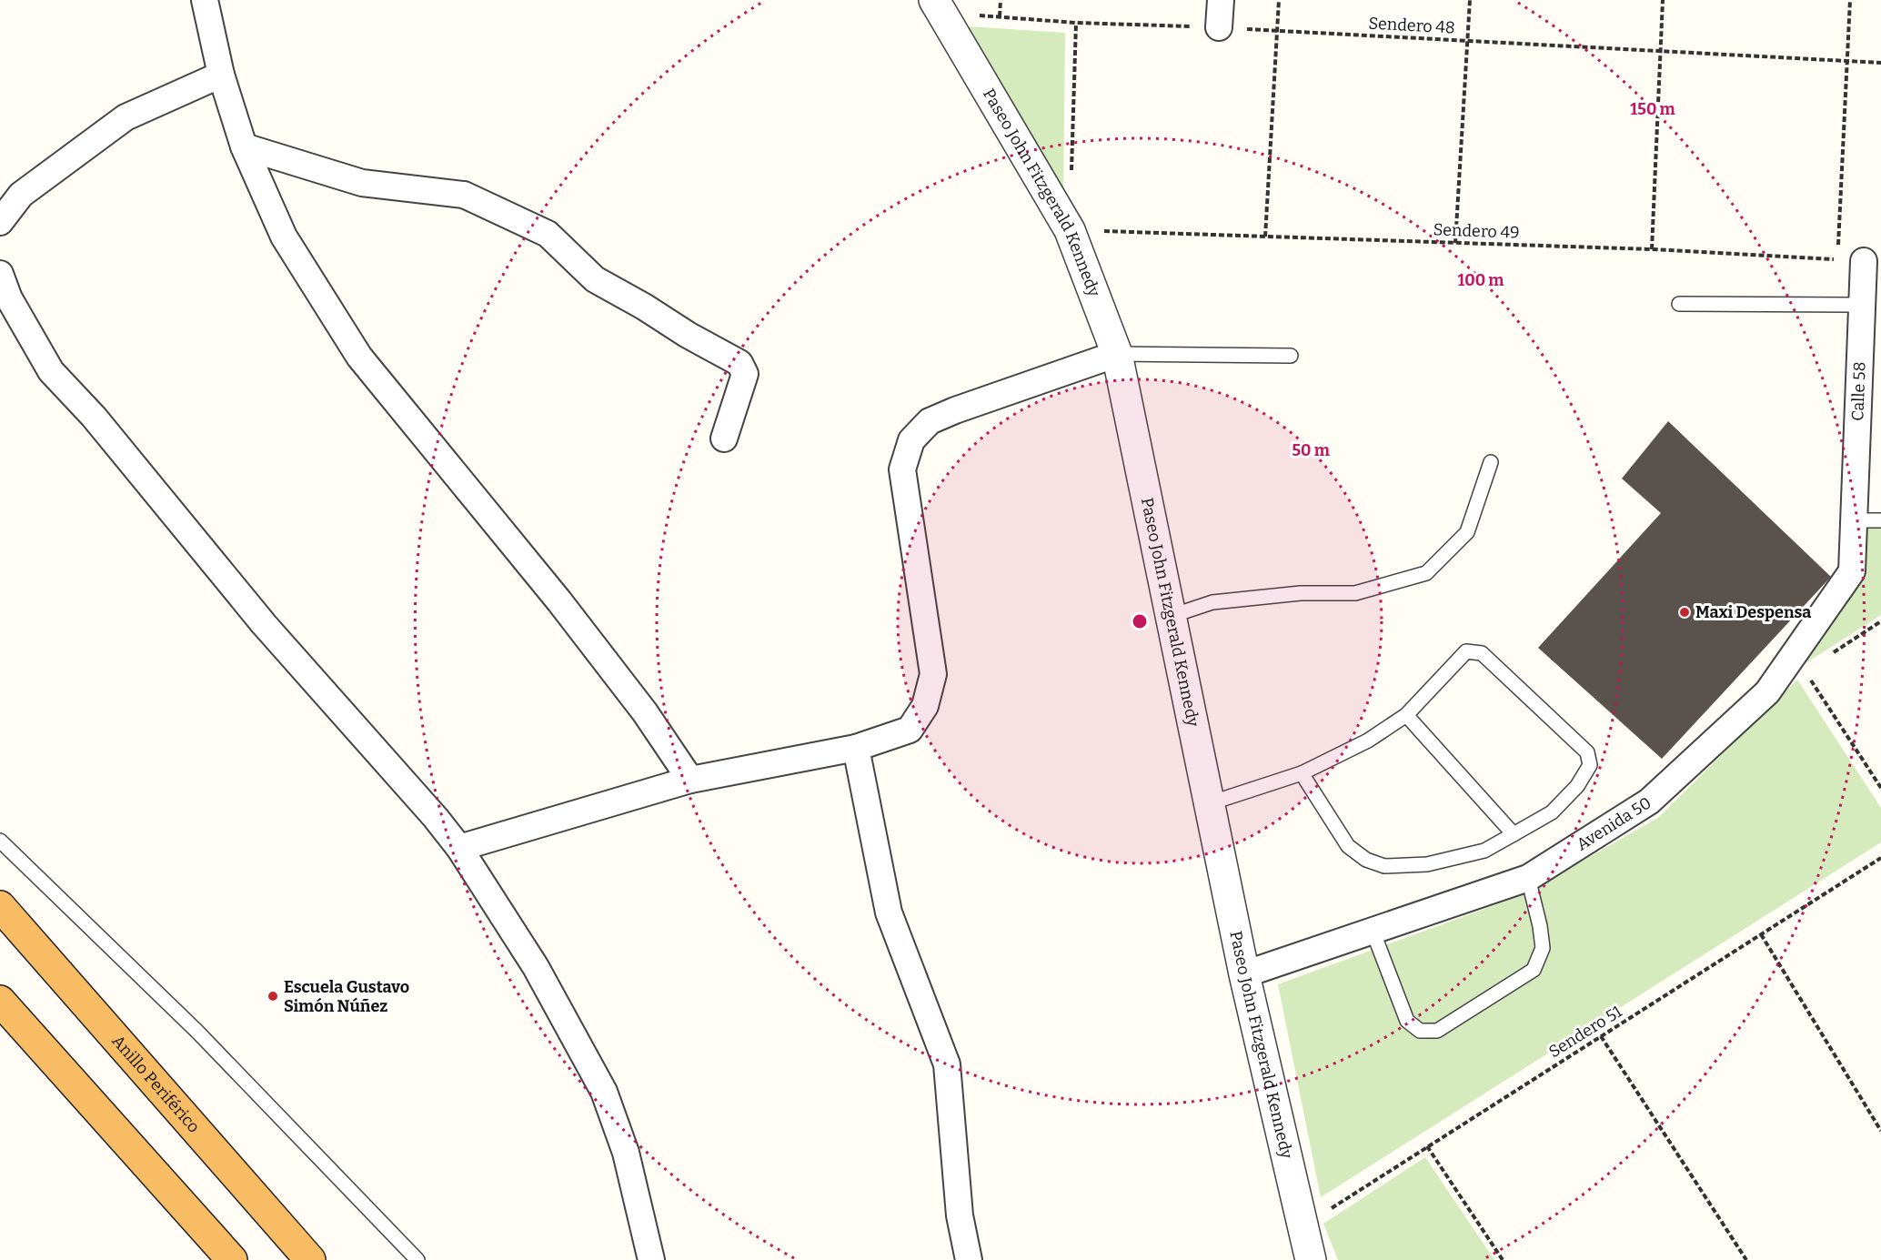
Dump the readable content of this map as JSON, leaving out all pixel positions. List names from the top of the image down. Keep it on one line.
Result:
{"streets":{"highway":["Anillo Periférico"],"street":["Paseo John Fitzgerald Kennedy","Calle 58","Avenida 50"],"path":["Sendero 48","Sendero 49","Sendero 51"]},"crossings":[["Sendero 48","Paseo John Fitzgerald Kennedy"],["Paseo John Fitzgerald Kennedy","Sendero 49"],["Paseo John Fitzgerald Kennedy","Avenida 50"],["Paseo John Fitzgerald Kennedy","Sendero 51"],["Sendero 49","Calle 58"],["Calle 58","Avenida 50"]],"places":["Maxi Despensa","Escuela Gustavo Simón Núñez"],"rings":["150 m","100 m","50 m"]}
